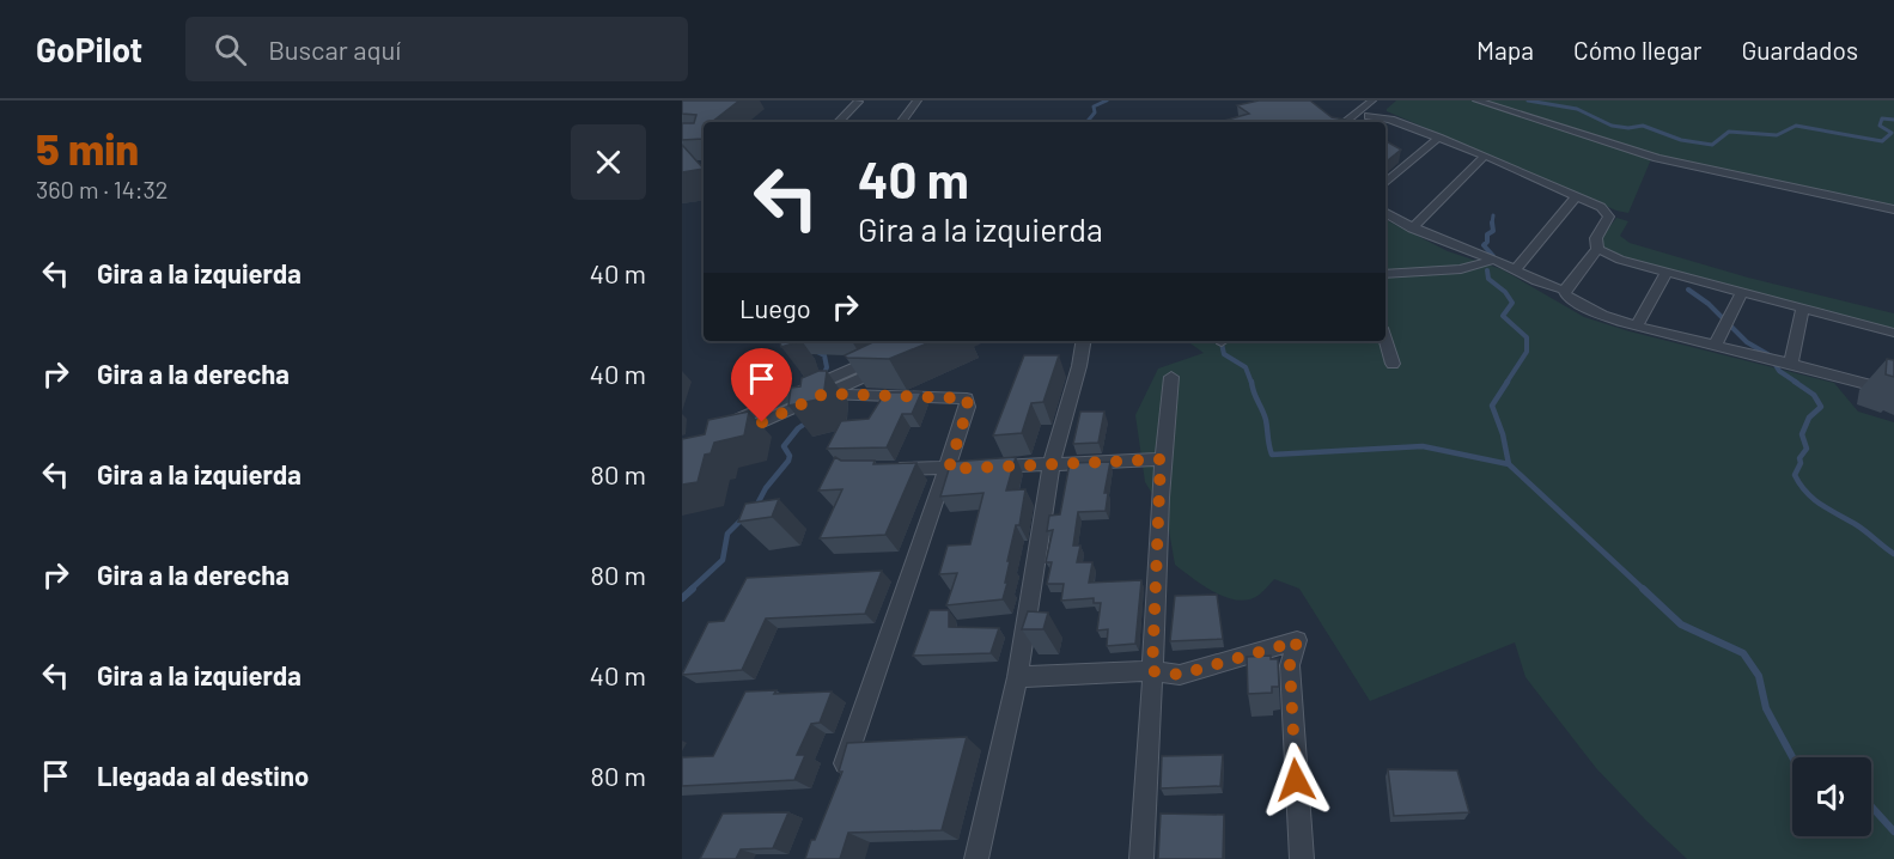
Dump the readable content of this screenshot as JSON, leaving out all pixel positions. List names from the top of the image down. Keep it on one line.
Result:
{"page":{"header":"GoPilot","search":"Buscar aquí","nav":["Mapa","Cómo llegar","Guardados"],"heading":["5 min","360 m · 14:32"],"turn":["40 m","Gira a la izquierda"],"list":[{"name":"Gira a la izquierda","value":"40 m"},{"name":"Gira a la derecha","value":"40 m"},{"name":"Gira a la izquierda","value":"80 m"},{"name":"Gira a la derecha","value":"80 m"},{"name":"Gira a la izquierda","value":"40 m"},{"name":"Llegada al destino","value":"80 m"}],"then":"Luego"}}
